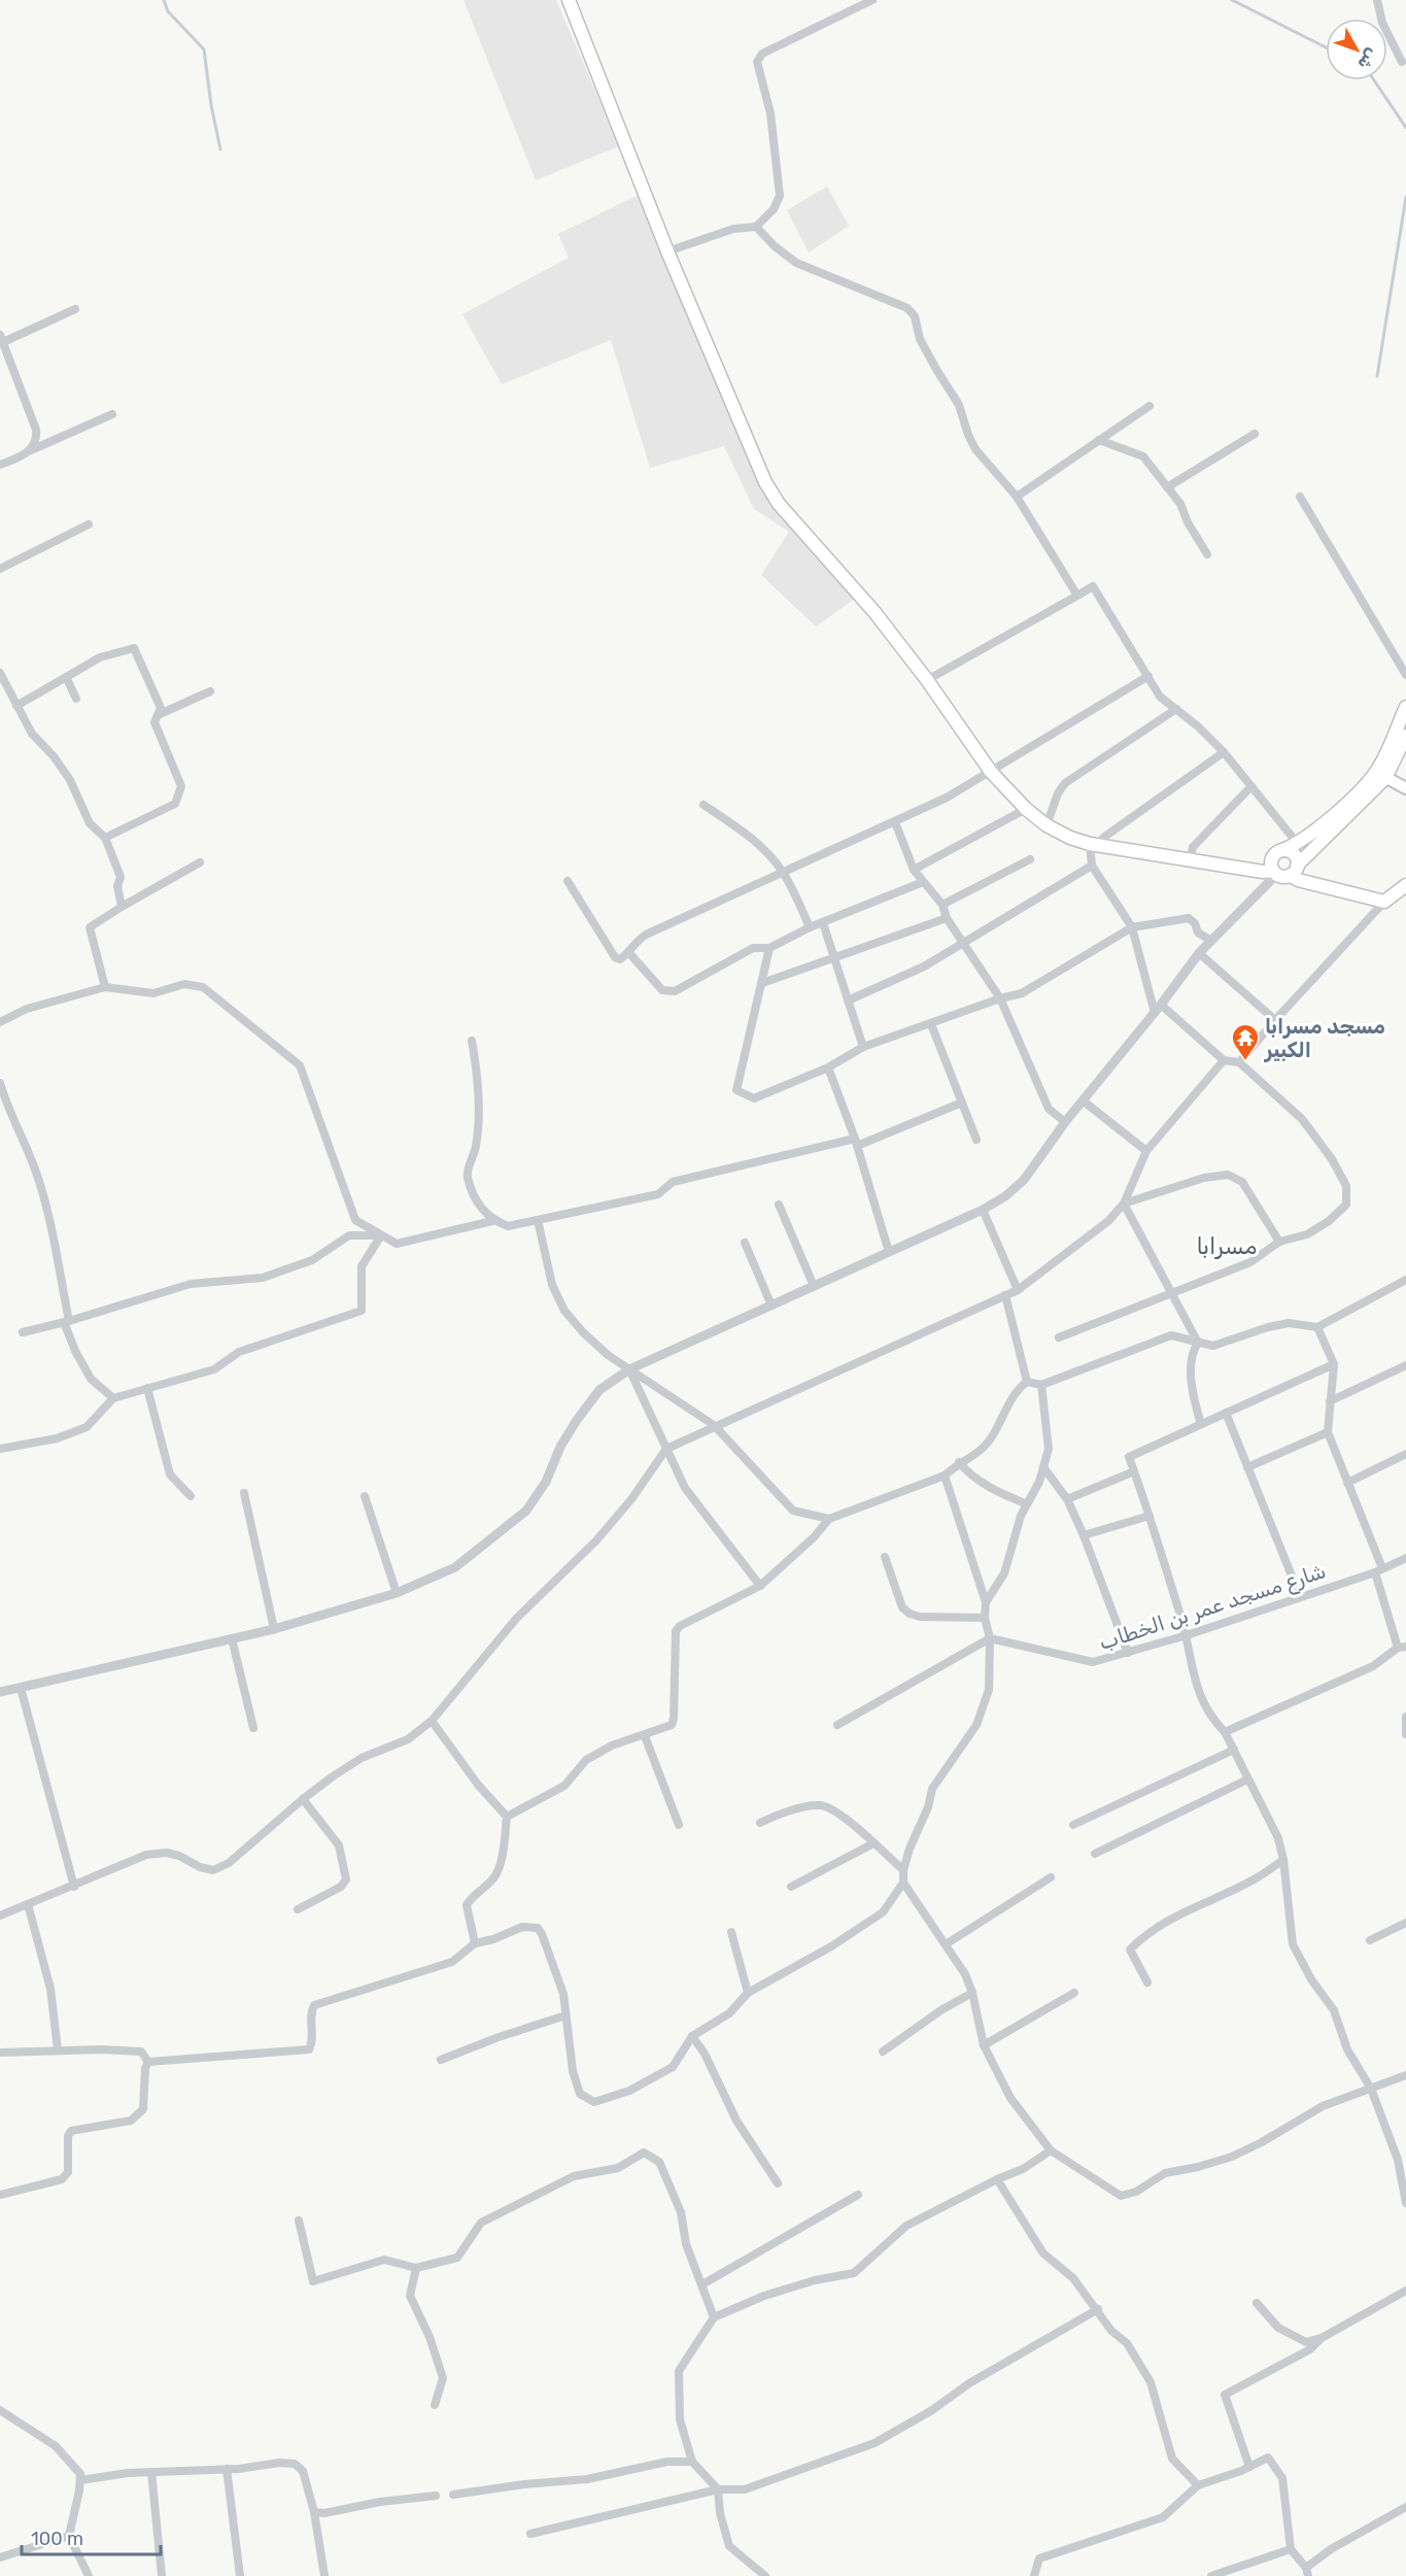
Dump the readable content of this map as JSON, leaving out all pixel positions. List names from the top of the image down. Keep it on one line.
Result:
{"streets":{"street":["شارع مسجد عمر بن الخطاب"]},"districts":["مسرابا"],"places":{"temple":["مسجد مسرابا الكبير"]},"scale_bar":"100 m","north":"bottom right"}
